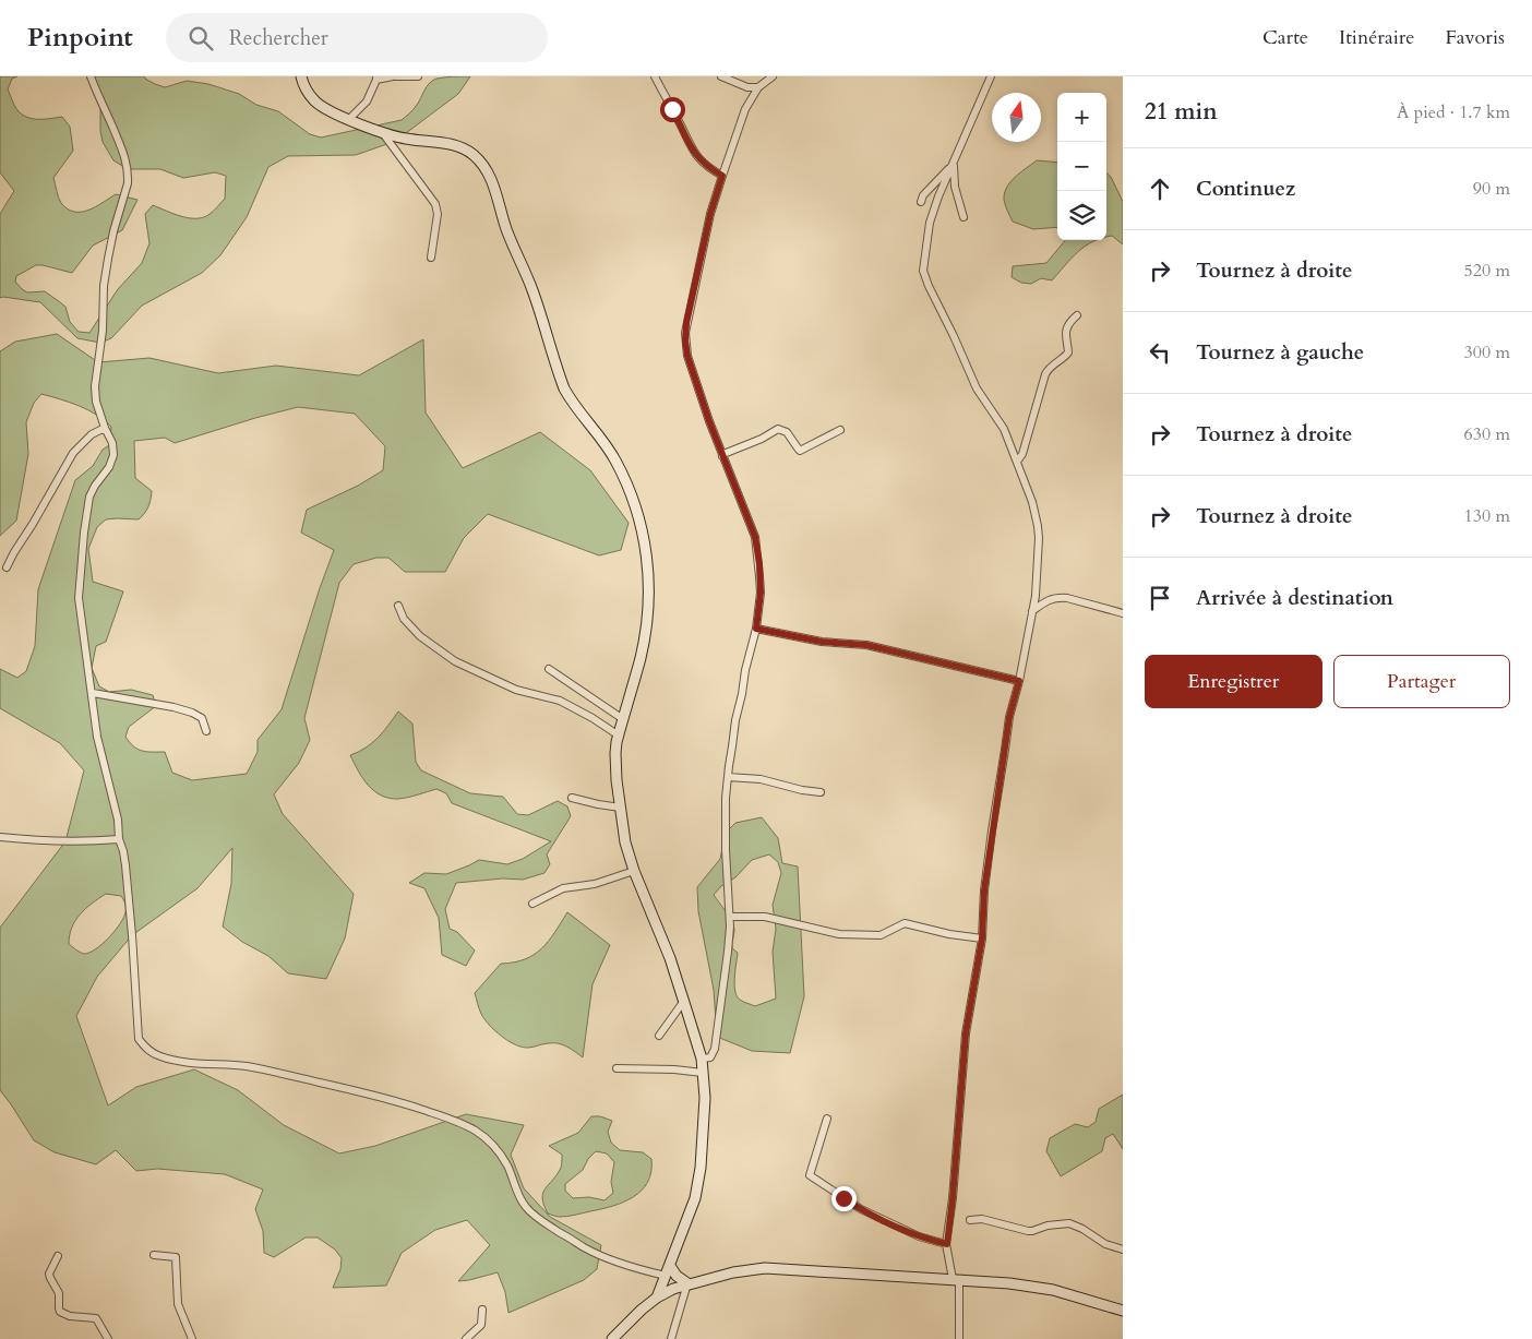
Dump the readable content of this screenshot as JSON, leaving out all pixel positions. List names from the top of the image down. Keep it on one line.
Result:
{"north":"top","page":{"header":"Pinpoint","search":"Rechercher","nav":["Carte","Itinéraire","Favoris"],"heading":["21 min","À pied · 1.7 km"],"map_buttons":["+","−"],"list":[["Continuez","90 m"],["Tournez à droite","520 m"],["Tournez à gauche","300 m"],["Tournez à droite","630 m"],["Tournez à droite","130 m"],"Arrivée à destination"],"buttons":["Enregistrer","Partager"]}}
